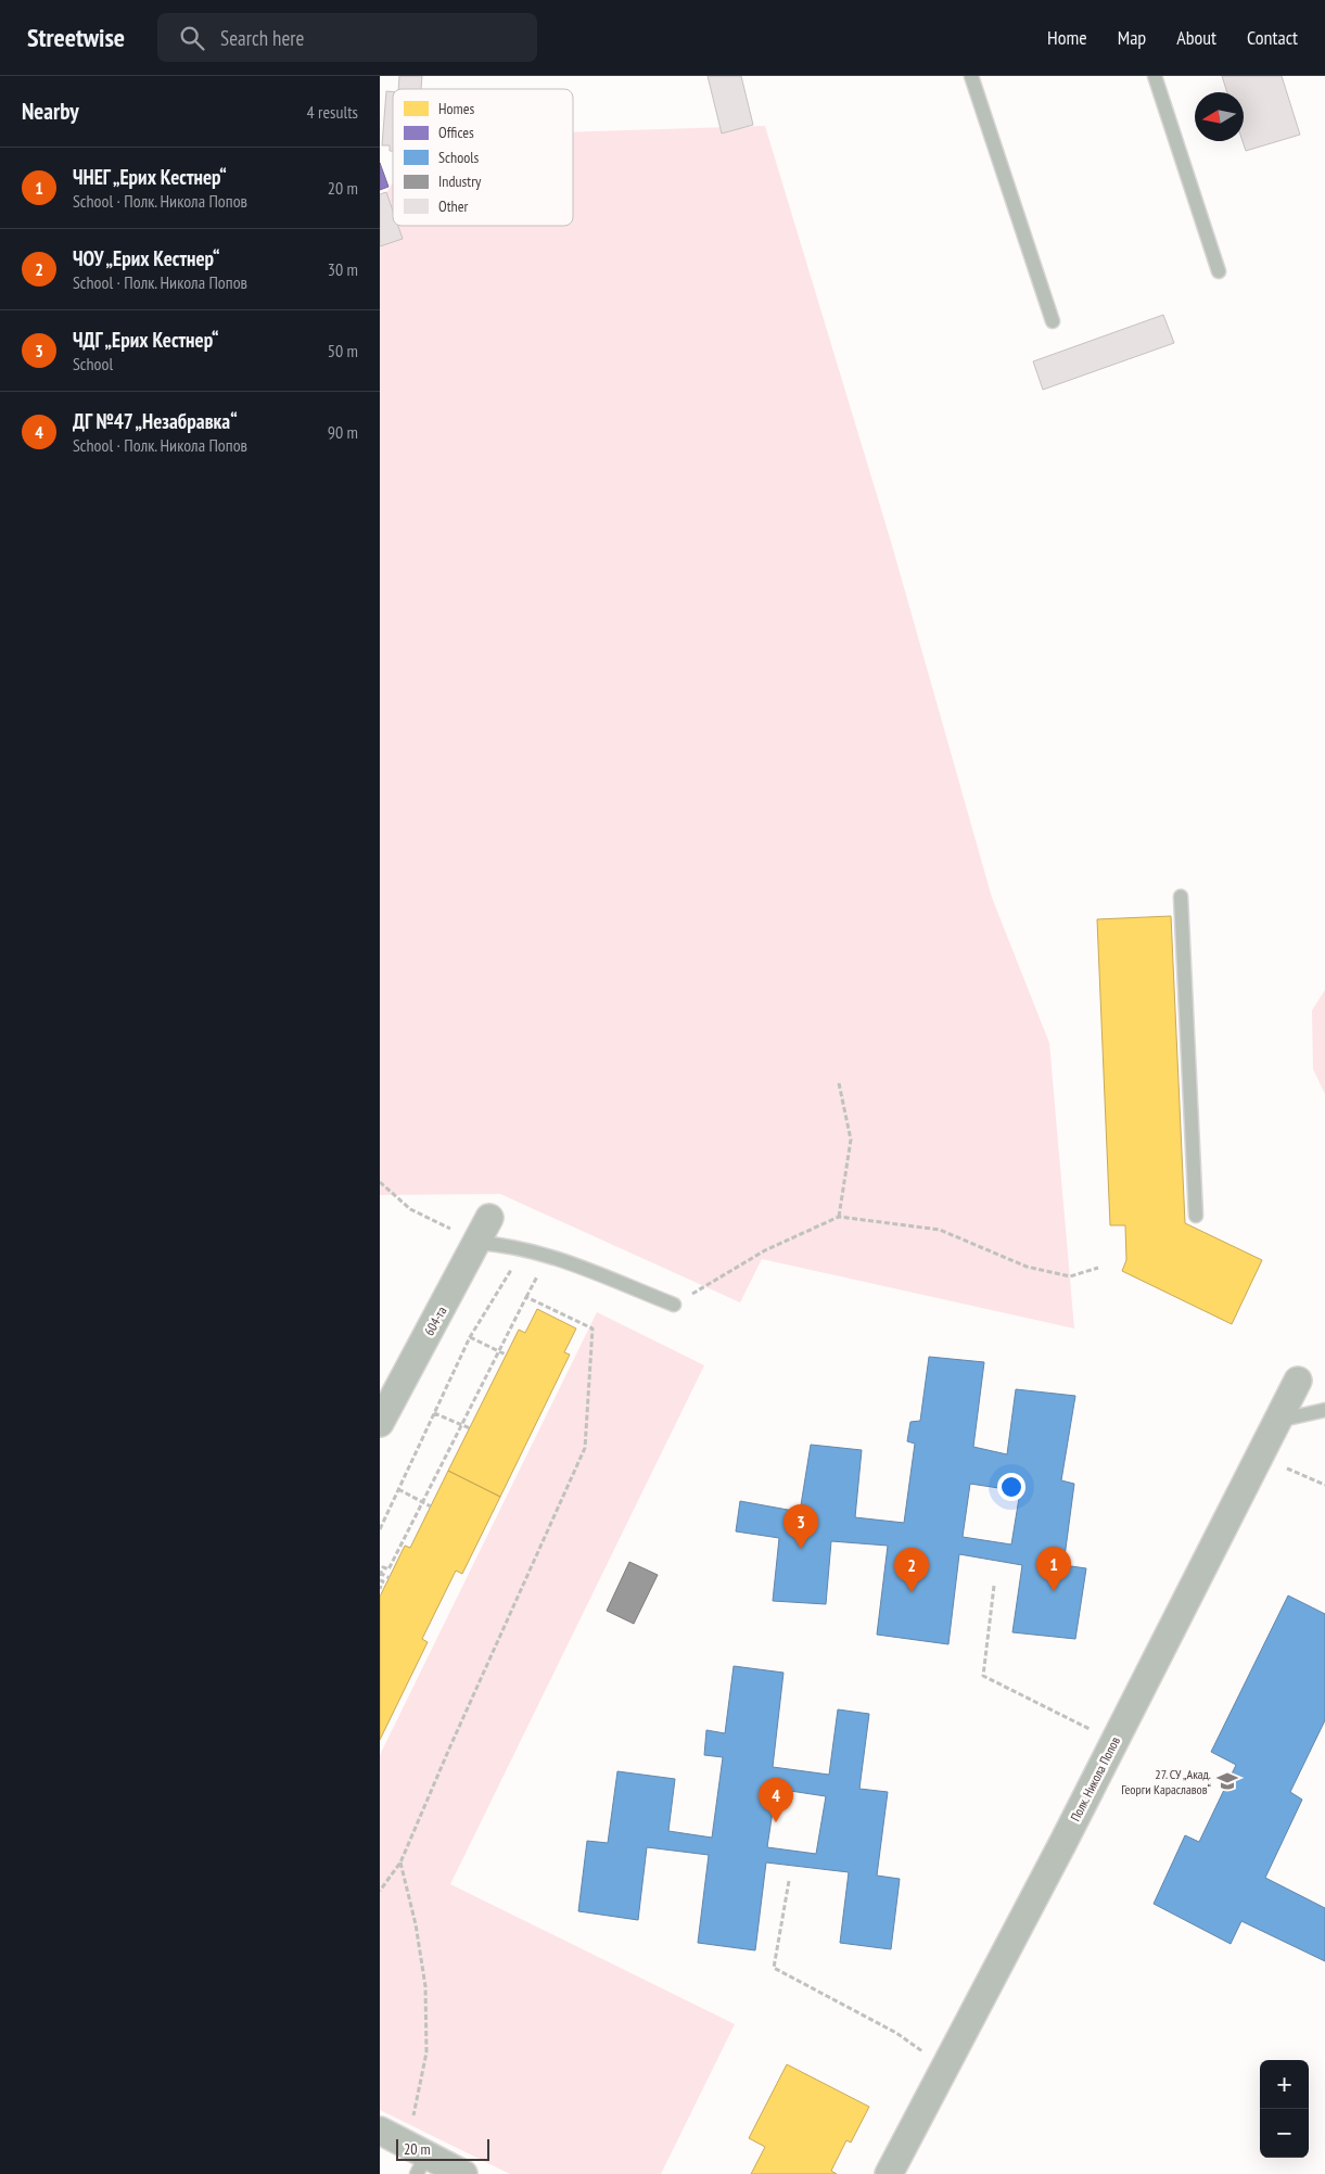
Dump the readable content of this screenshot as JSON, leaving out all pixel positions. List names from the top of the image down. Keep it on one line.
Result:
{"streets":{"street":["604-та","Полк. Никола Попов"]},"places":{"school or university":["27. СУ „Акад. Георги Караславов“"]},"legend":["Homes","Offices","Schools","Industry","Other"],"scale_bar":"20 m","north":"left","page":{"header":"Streetwise","search":"Search here","nav":["Home","Map","About","Contact"],"heading":["Nearby","4 results"],"list":[{"mark":"1","name":"ЧНЕГ „Ерих Кестнер“","note":"School · Полк. Никола Попов","value":"20 m"},{"mark":"2","name":"ЧОУ „Ерих Кестнер“","note":"School · Полк. Никола Попов","value":"30 m"},{"mark":"3","name":"ЧДГ „Ерих Кестнер“","note":"School","value":"50 m"},{"mark":"4","name":"ДГ №47 „Незабравка“","note":"School · Полк. Никола Попов","value":"90 m"}],"pins":["3","1","2","4"],"map_buttons":["+","−"],"scale":"20 m"}}
